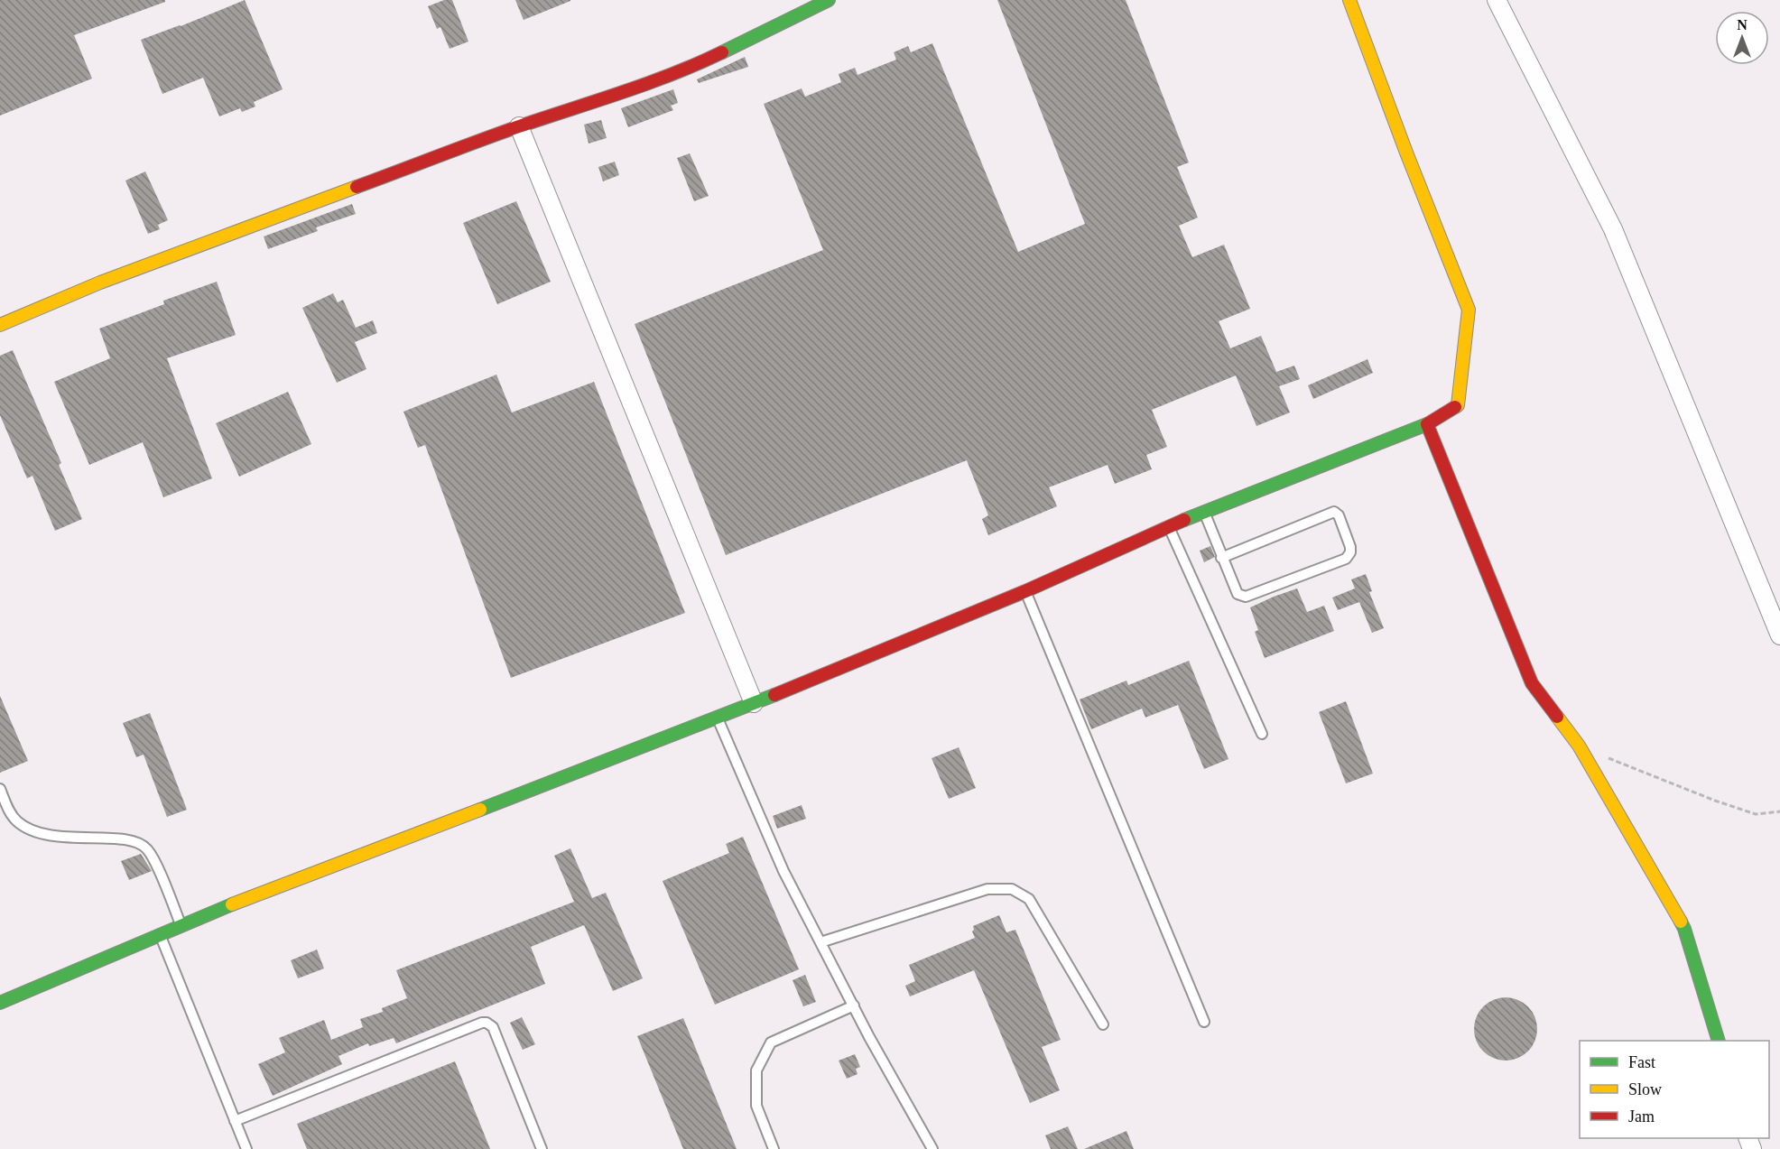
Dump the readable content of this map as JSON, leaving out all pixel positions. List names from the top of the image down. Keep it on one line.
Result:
{"legend":["Fast","Slow","Jam"],"north":"top"}
